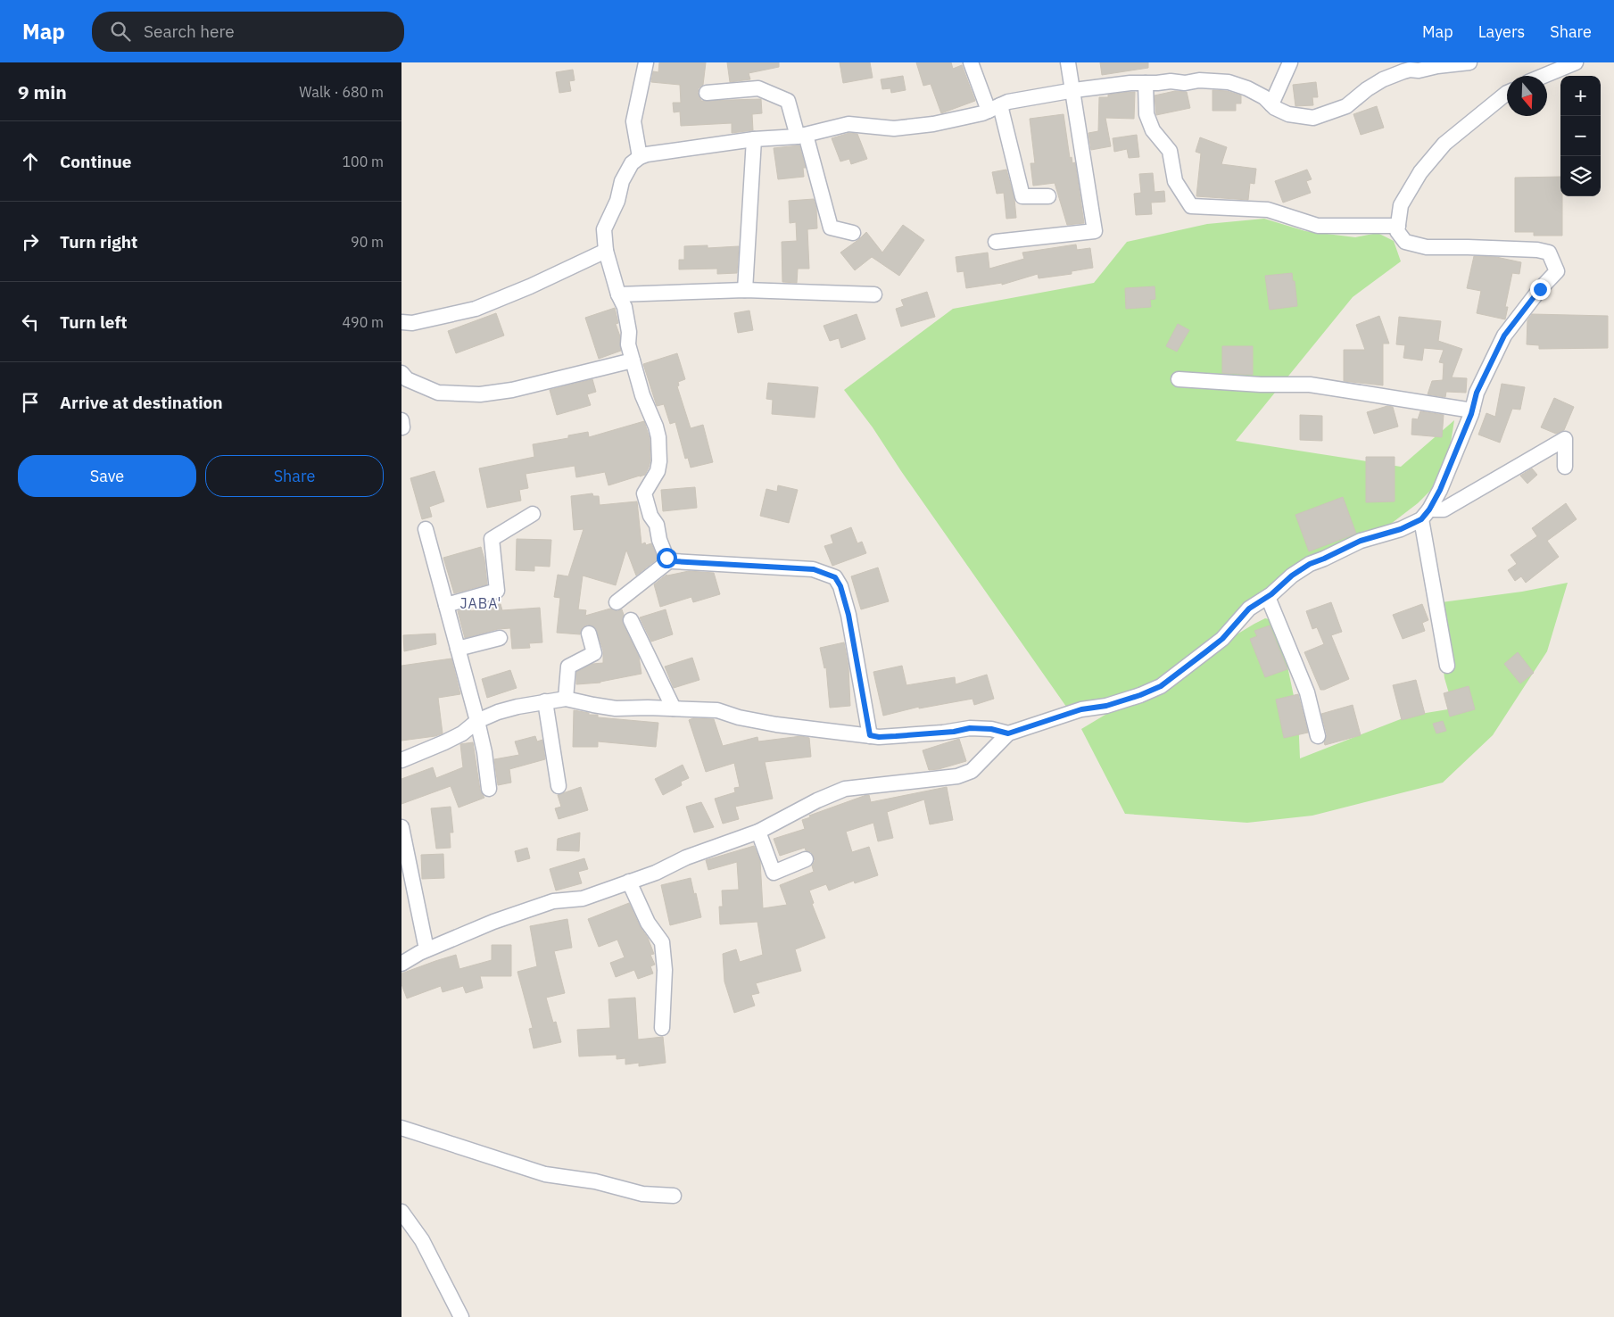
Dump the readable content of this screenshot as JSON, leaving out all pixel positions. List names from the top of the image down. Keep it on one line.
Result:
{"districts":["JABA'"],"north":"bottom","page":{"header":"Map","search":"Search here","nav":["Map","Layers","Share"],"heading":["9 min","Walk · 680 m"],"map_buttons":["+","−"],"list":[["Continue","100 m"],["Turn right","90 m"],["Turn left","490 m"],"Arrive at destination"],"buttons":["Save","Share"]}}
